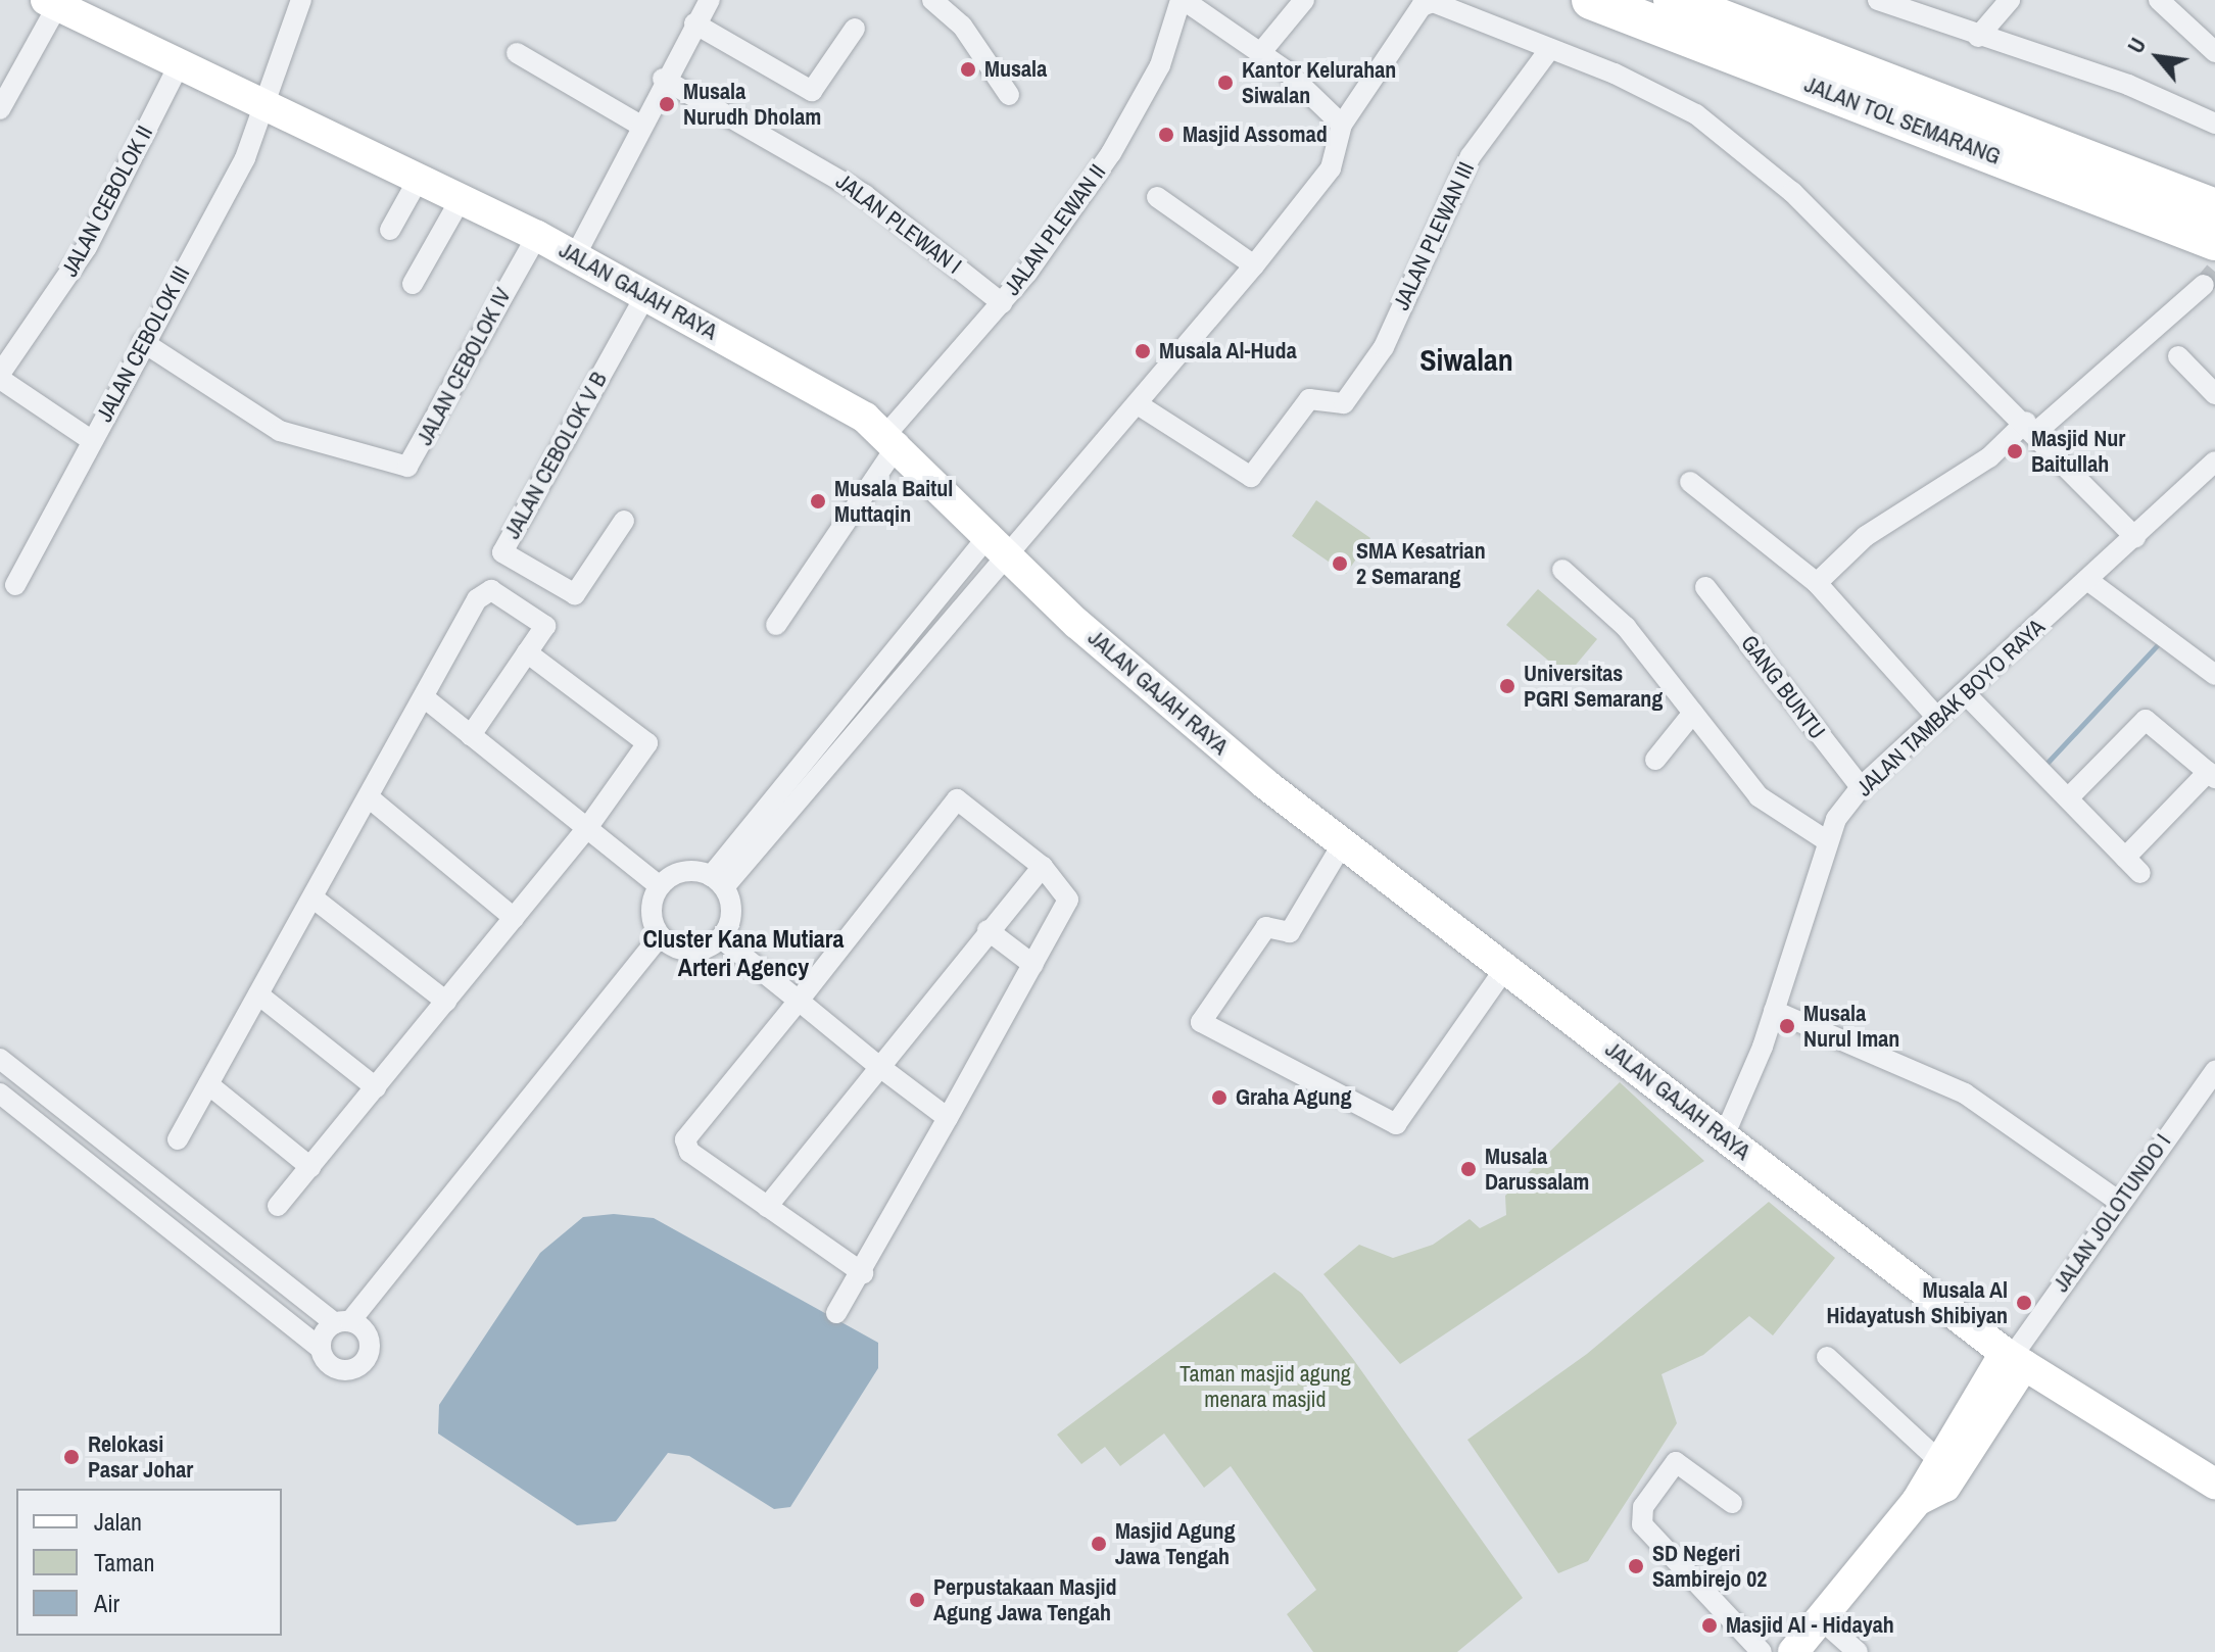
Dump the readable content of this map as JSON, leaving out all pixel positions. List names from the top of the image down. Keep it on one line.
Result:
{"streets":{"highway":["JALAN TOL SEMARANG"],"main road":["JALAN GAJAH RAYA"],"street":["JALAN CEBOLOK II","JALAN PLEWAN I","JALAN PLEWAN II","JALAN PLEWAN III","JALAN CEBOLOK III","JALAN CEBOLOK IV","JALAN CEBOLOK V B","GANG BUNTU","JALAN TAMBAK BOYO RAYA","JALAN JOLOTUNDO I"]},"crossings":[["JALAN CEBOLOK II","JALAN GAJAH RAYA"],["JALAN CEBOLOK II","JALAN CEBOLOK III"],["JALAN PLEWAN I","JALAN PLEWAN II"],["JALAN PLEWAN II","JALAN GAJAH RAYA"],["JALAN GAJAH RAYA","JALAN CEBOLOK III"],["JALAN GAJAH RAYA","JALAN CEBOLOK IV"],["JALAN GAJAH RAYA","JALAN CEBOLOK V B"],["JALAN GAJAH RAYA","JALAN TAMBAK BOYO RAYA"],["JALAN GAJAH RAYA","JALAN JOLOTUNDO I"],["JALAN CEBOLOK III","JALAN CEBOLOK IV"],["GANG BUNTU","JALAN TAMBAK BOYO RAYA"]],"districts":["Siwalan","Cluster Kana Mutiara Arteri Agency"],"parks":["Taman masjid agung menara masjid"],"places":["Musala","Kantor Kelurahan Siwalan","Musala Nurudh Dholam","Masjid Assomad","Musala Al-Huda","Masjid Nur Baitullah","Musala Baitul Muttaqin","SMA Kesatrian 2 Semarang","Universitas PGRI Semarang","Musala Nurul Iman","Graha Agung","Musala Darussalam","Musala Al Hidayatush Shibiyan","Relokasi Pasar Johar","Masjid Agung Jawa Tengah","SD Negeri Sambirejo 02","Perpustakaan Masjid Agung Jawa Tengah","Masjid Al - Hidayah"],"legend":["Jalan","Taman","Air"],"north":"top left"}
